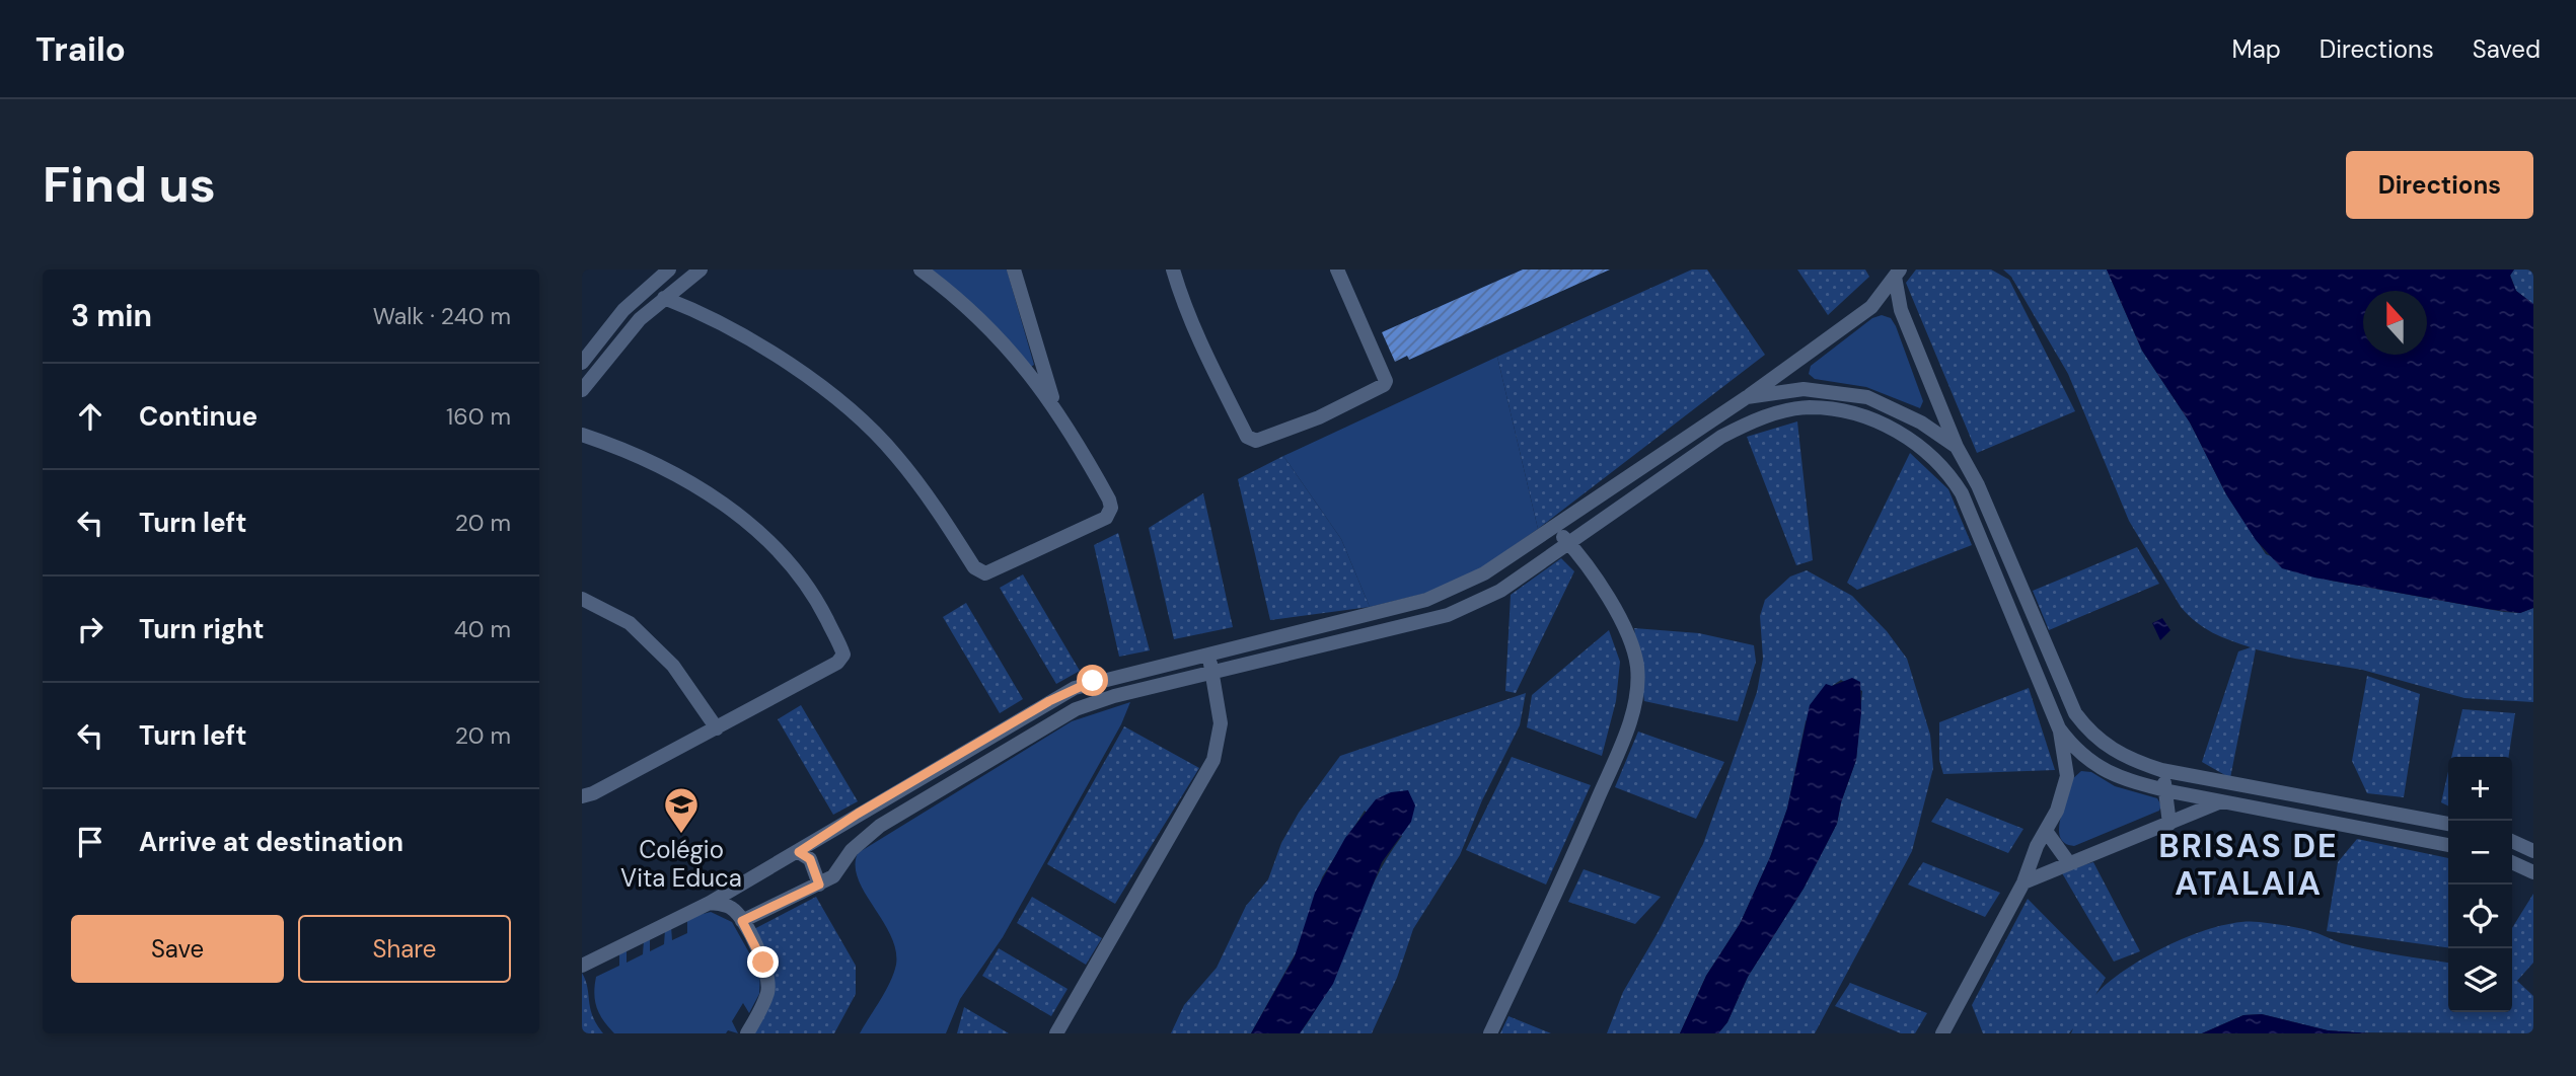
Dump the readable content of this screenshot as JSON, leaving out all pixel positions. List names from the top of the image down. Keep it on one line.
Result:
{"districts":["BRISAS DE ATALAIA"],"places":{"school or university":["Colégio Vita Educa"]},"north":"top","page":{"header":"Trailo","nav":["Map","Directions","Saved"],"buttons":["Directions",["Save","Share"]],"title":"Find us","heading":["3 min","Walk · 240 m"],"list":[["Continue","160 m"],["Turn left","20 m"],["Turn right","40 m"],["Turn left","20 m"],"Arrive at destination"],"map_buttons":["+","−"]}}
